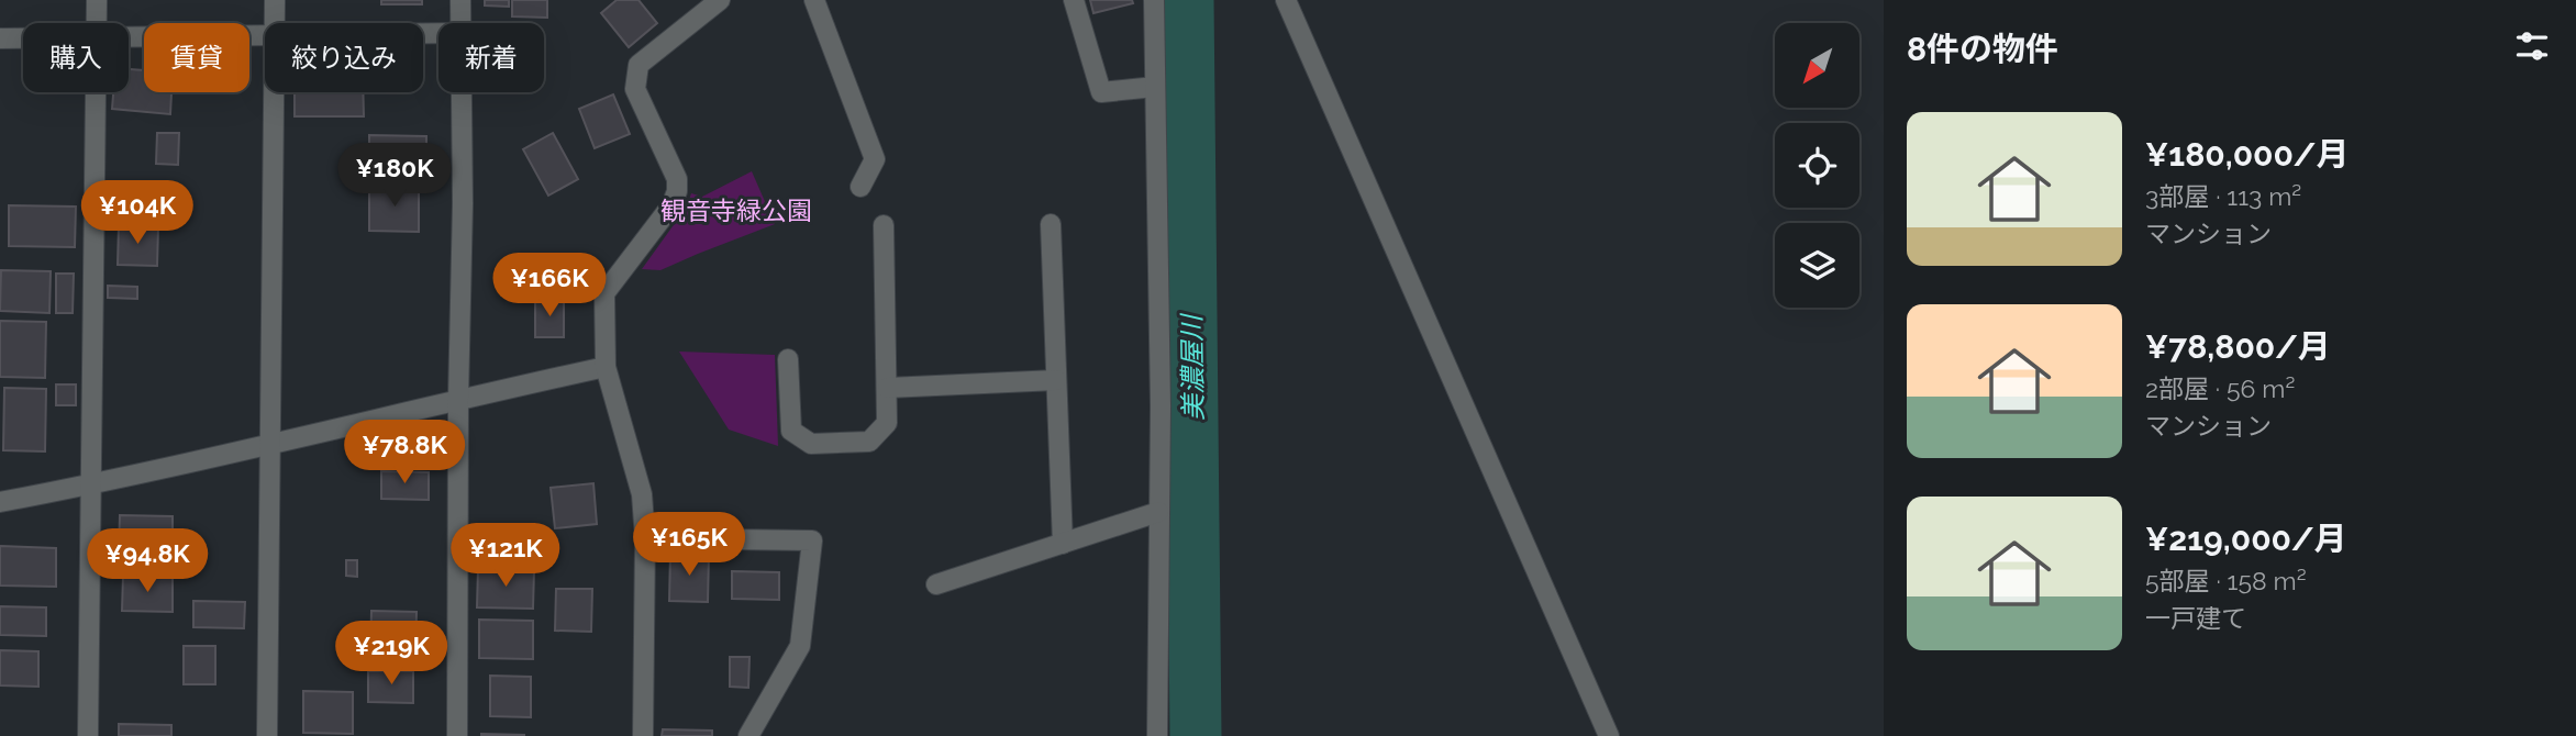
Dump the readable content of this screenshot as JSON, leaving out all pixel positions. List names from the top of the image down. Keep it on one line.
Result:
{"water":["美濃屋川"],"parks":["観音寺緑公園"],"north":"bottom left","page":{"heading":"8件の物件","chip":["購入","賃貸","絞り込み","新着"],"list":[{"name":"¥180,000/月","note":"3部屋 · 113 m² · マンション"},{"name":"¥78,800/月","note":"2部屋 · 56 m² · マンション"},{"name":"¥219,000/月","note":"5部屋 · 158 m² · 一戸建て"}],"price":["¥180K","¥104K","¥166K","¥78.8K","¥165K","¥121K","¥94.8K","¥219K"]}}
